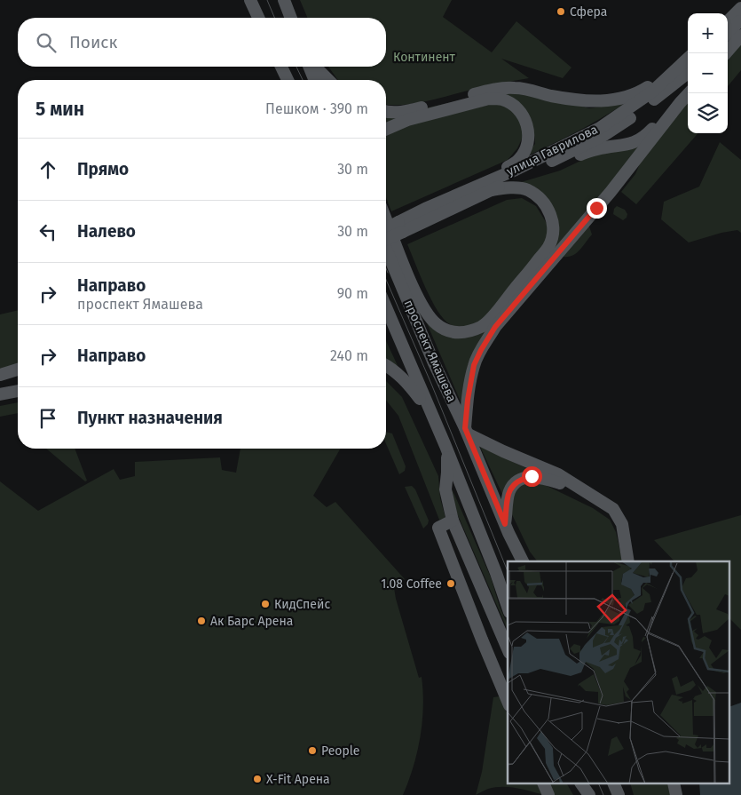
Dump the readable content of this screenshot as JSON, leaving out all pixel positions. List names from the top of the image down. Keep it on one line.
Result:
{"streets":{"main road":["улица Гаврилова","проспект Ямашева"]},"parks":["Континент"],"places":["Сфера","1.08 Coffee","КидСпейс","Ак Барс Арена","People","X-Fit Арена"],"page":{"map_buttons":["+","−"],"search":"Поиск","heading":["5 мин","Пешком · 390 m"],"list":[["Прямо","30 m"],["Налево","30 m"],["Направо","проспект Ямашева","90 m"],["Направо","240 m"],"Пункт назначения"]}}
